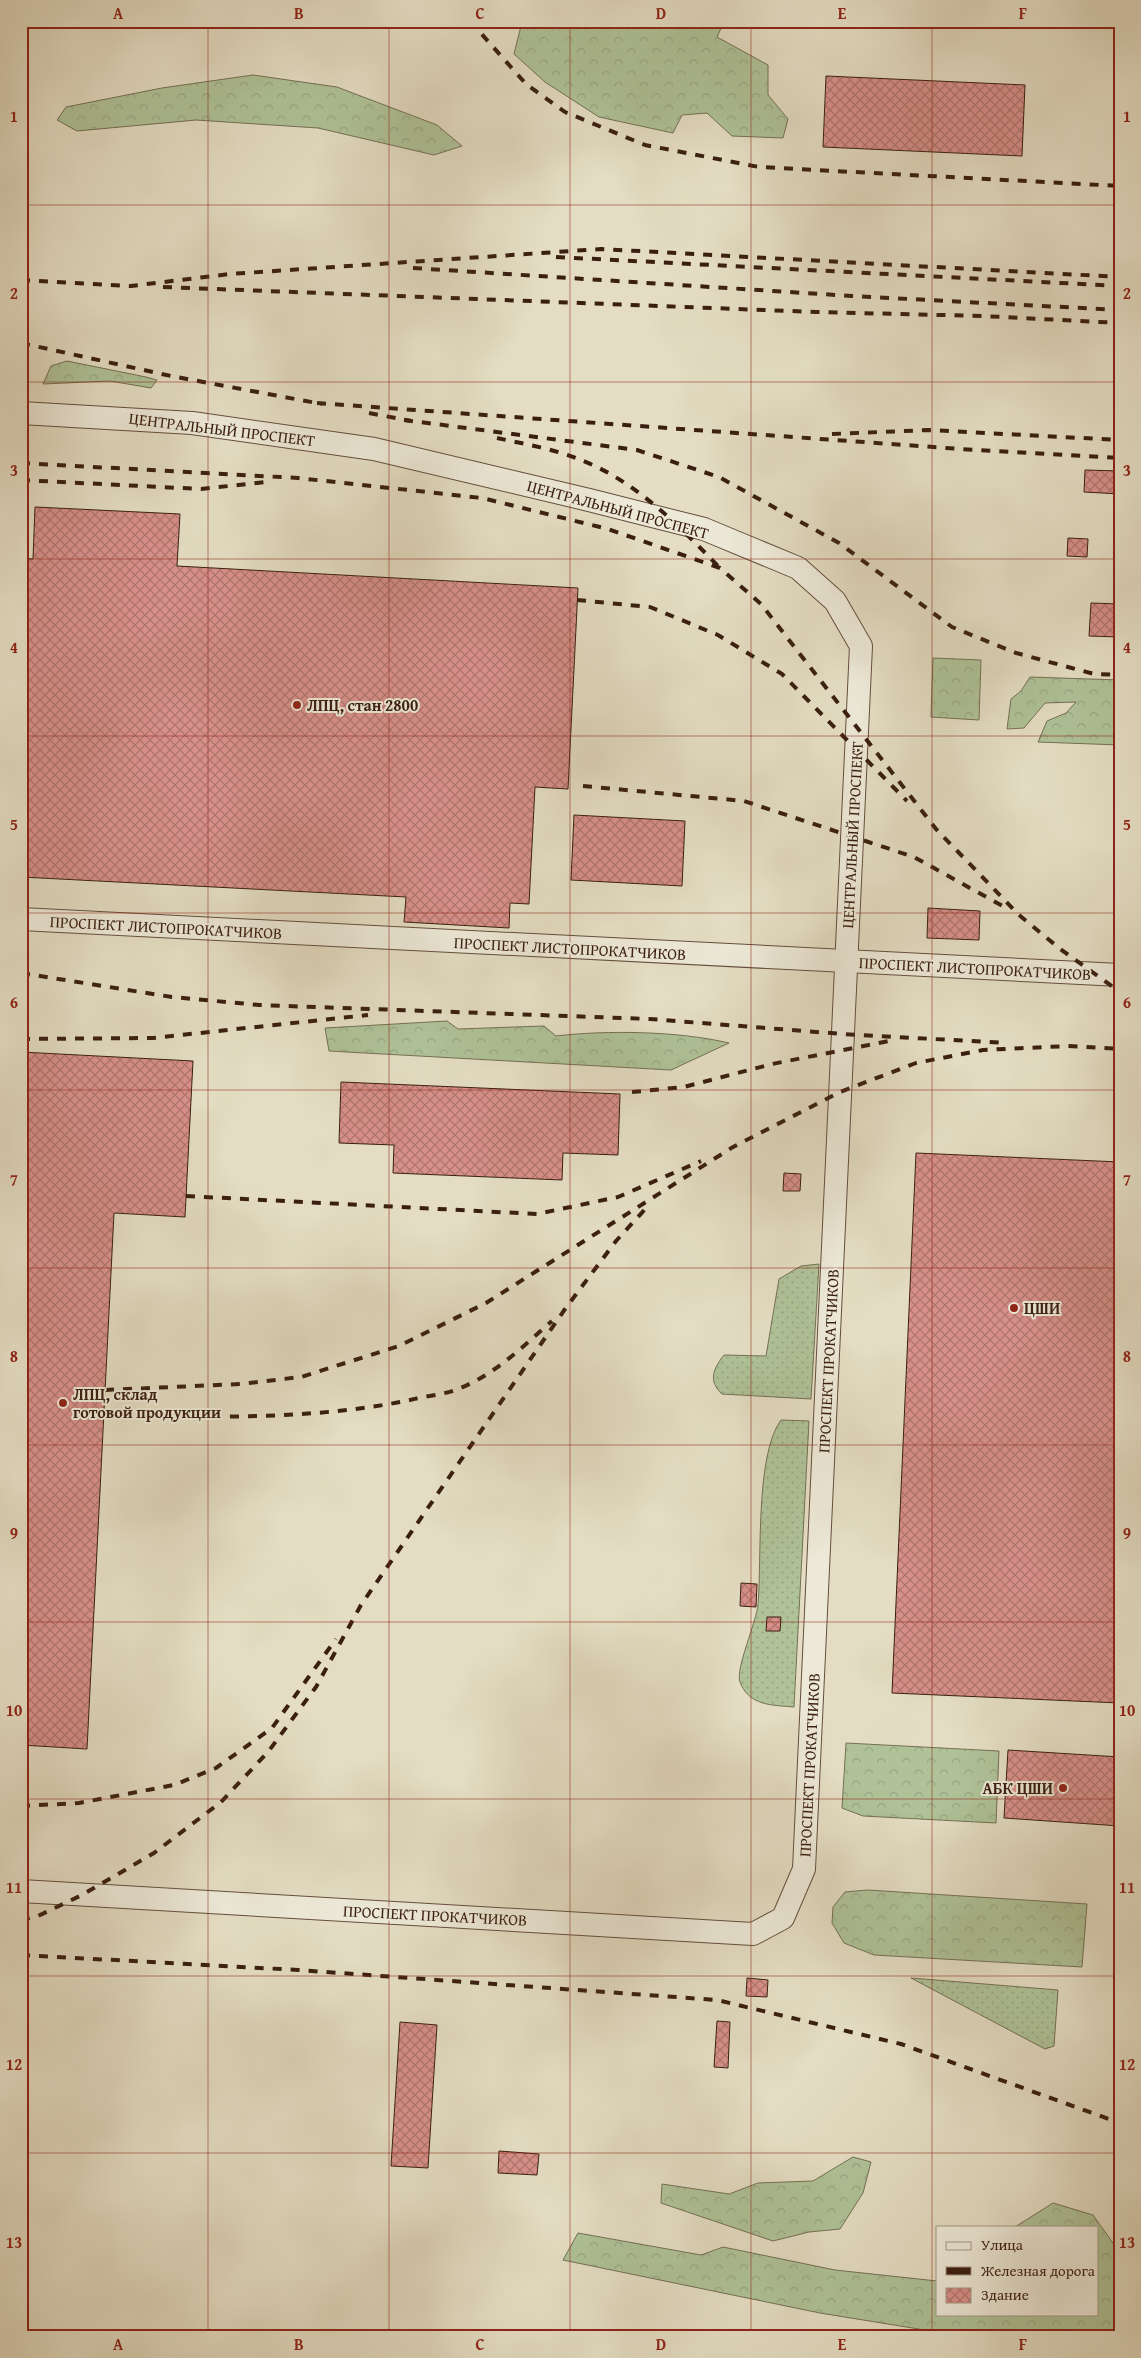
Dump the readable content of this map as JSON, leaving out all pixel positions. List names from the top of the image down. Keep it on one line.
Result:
{"streets":{"street":["ЦЕНТРАЛЬНЫЙ ПРОСПЕКТ","ПРОСПЕКТ ЛИСТОПРОКАТЧИКОВ","ПРОСПЕКТ ПРОКАТЧИКОВ"]},"crossings":[["ЦЕНТРАЛЬНЫЙ ПРОСПЕКТ","ПРОСПЕКТ ЛИСТОПРОКАТЧИКОВ"],["ЦЕНТРАЛЬНЫЙ ПРОСПЕКТ","ПРОСПЕКТ ПРОКАТЧИКОВ"],["ПРОСПЕКТ ЛИСТОПРОКАТЧИКОВ","ПРОСПЕКТ ПРОКАТЧИКОВ"]],"places":["ЛПЦ, стан 2800","ЦШИ","ЛПЦ, склад готовой продукции","АБК ЦШИ"],"legend":["Улица","Железная дорога","Здание"],"grid":{"columns":["A","B","C","D","E","F"],"rows":["1","2","3","4","5","6","7","8","9","10","11","12","13"]}}
